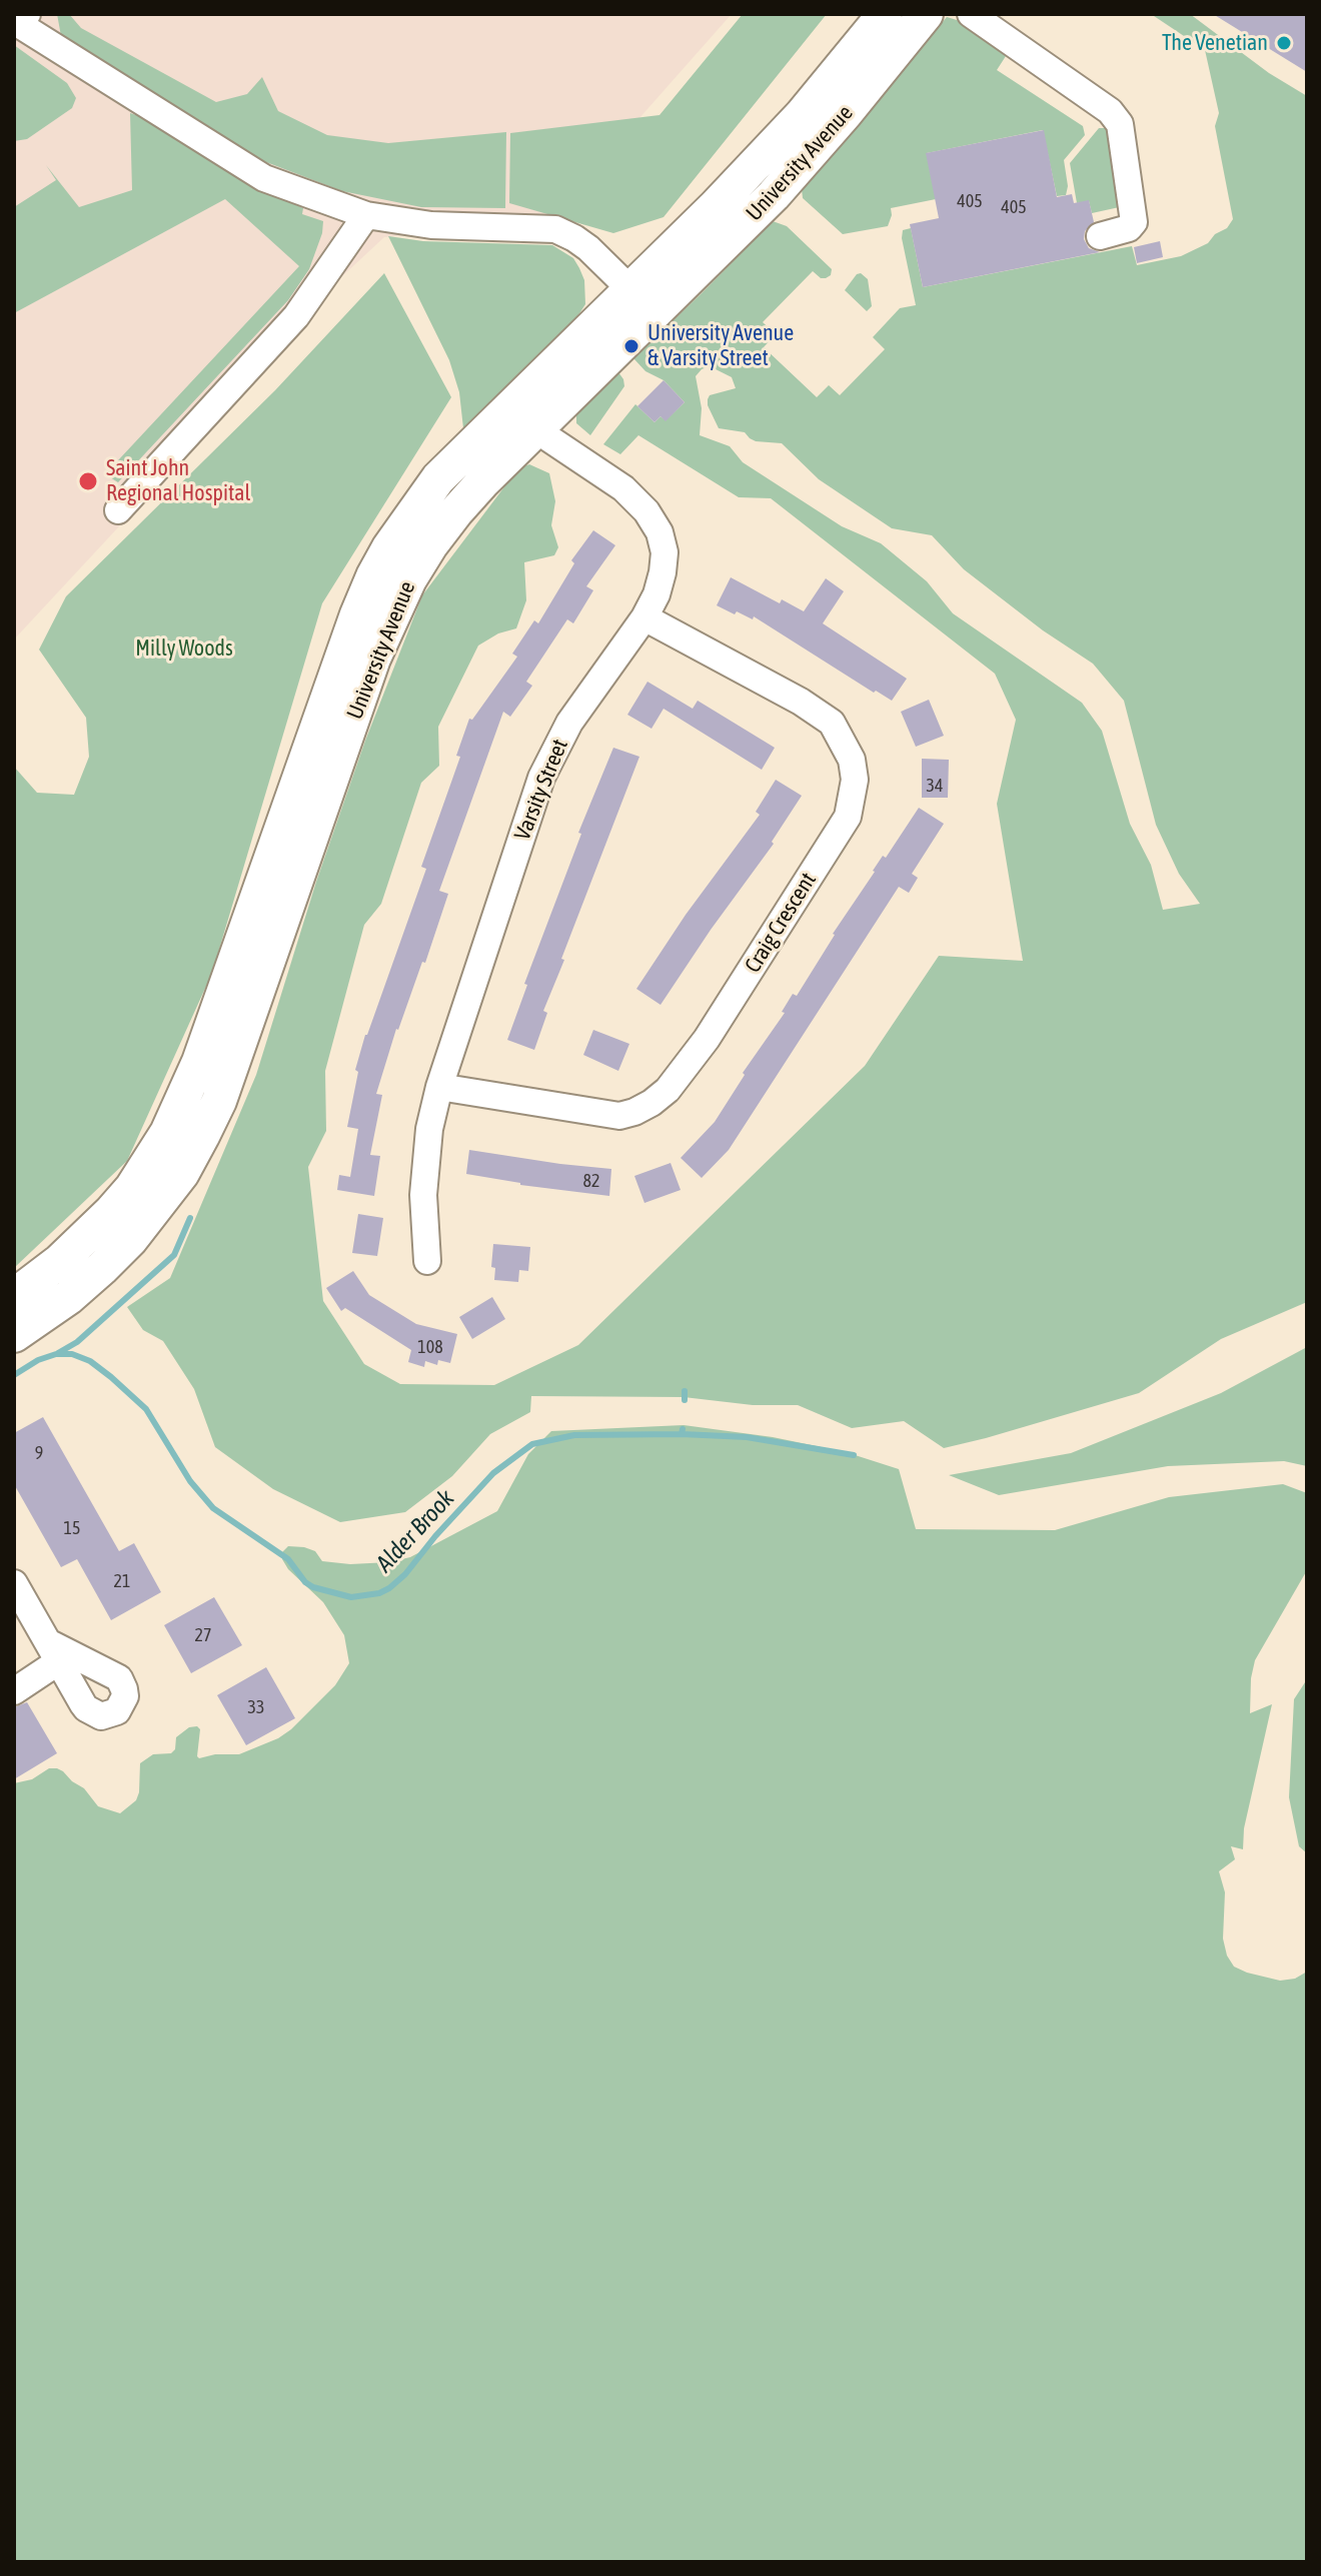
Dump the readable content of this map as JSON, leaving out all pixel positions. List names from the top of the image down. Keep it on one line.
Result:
{"streets":{"main road":["University Avenue"],"street":["Varsity Street","Craig Crescent"]},"crossings":[["University Avenue","Varsity Street"],["Varsity Street","Craig Crescent"]],"water":["Alder Brook"],"parks":["Milly Woods"],"places":["The Venetian","University Avenue & Varsity Street","Saint John Regional Hospital"],"house_numbers":["405","405","34","82","108","9","15","21","27","33"]}
